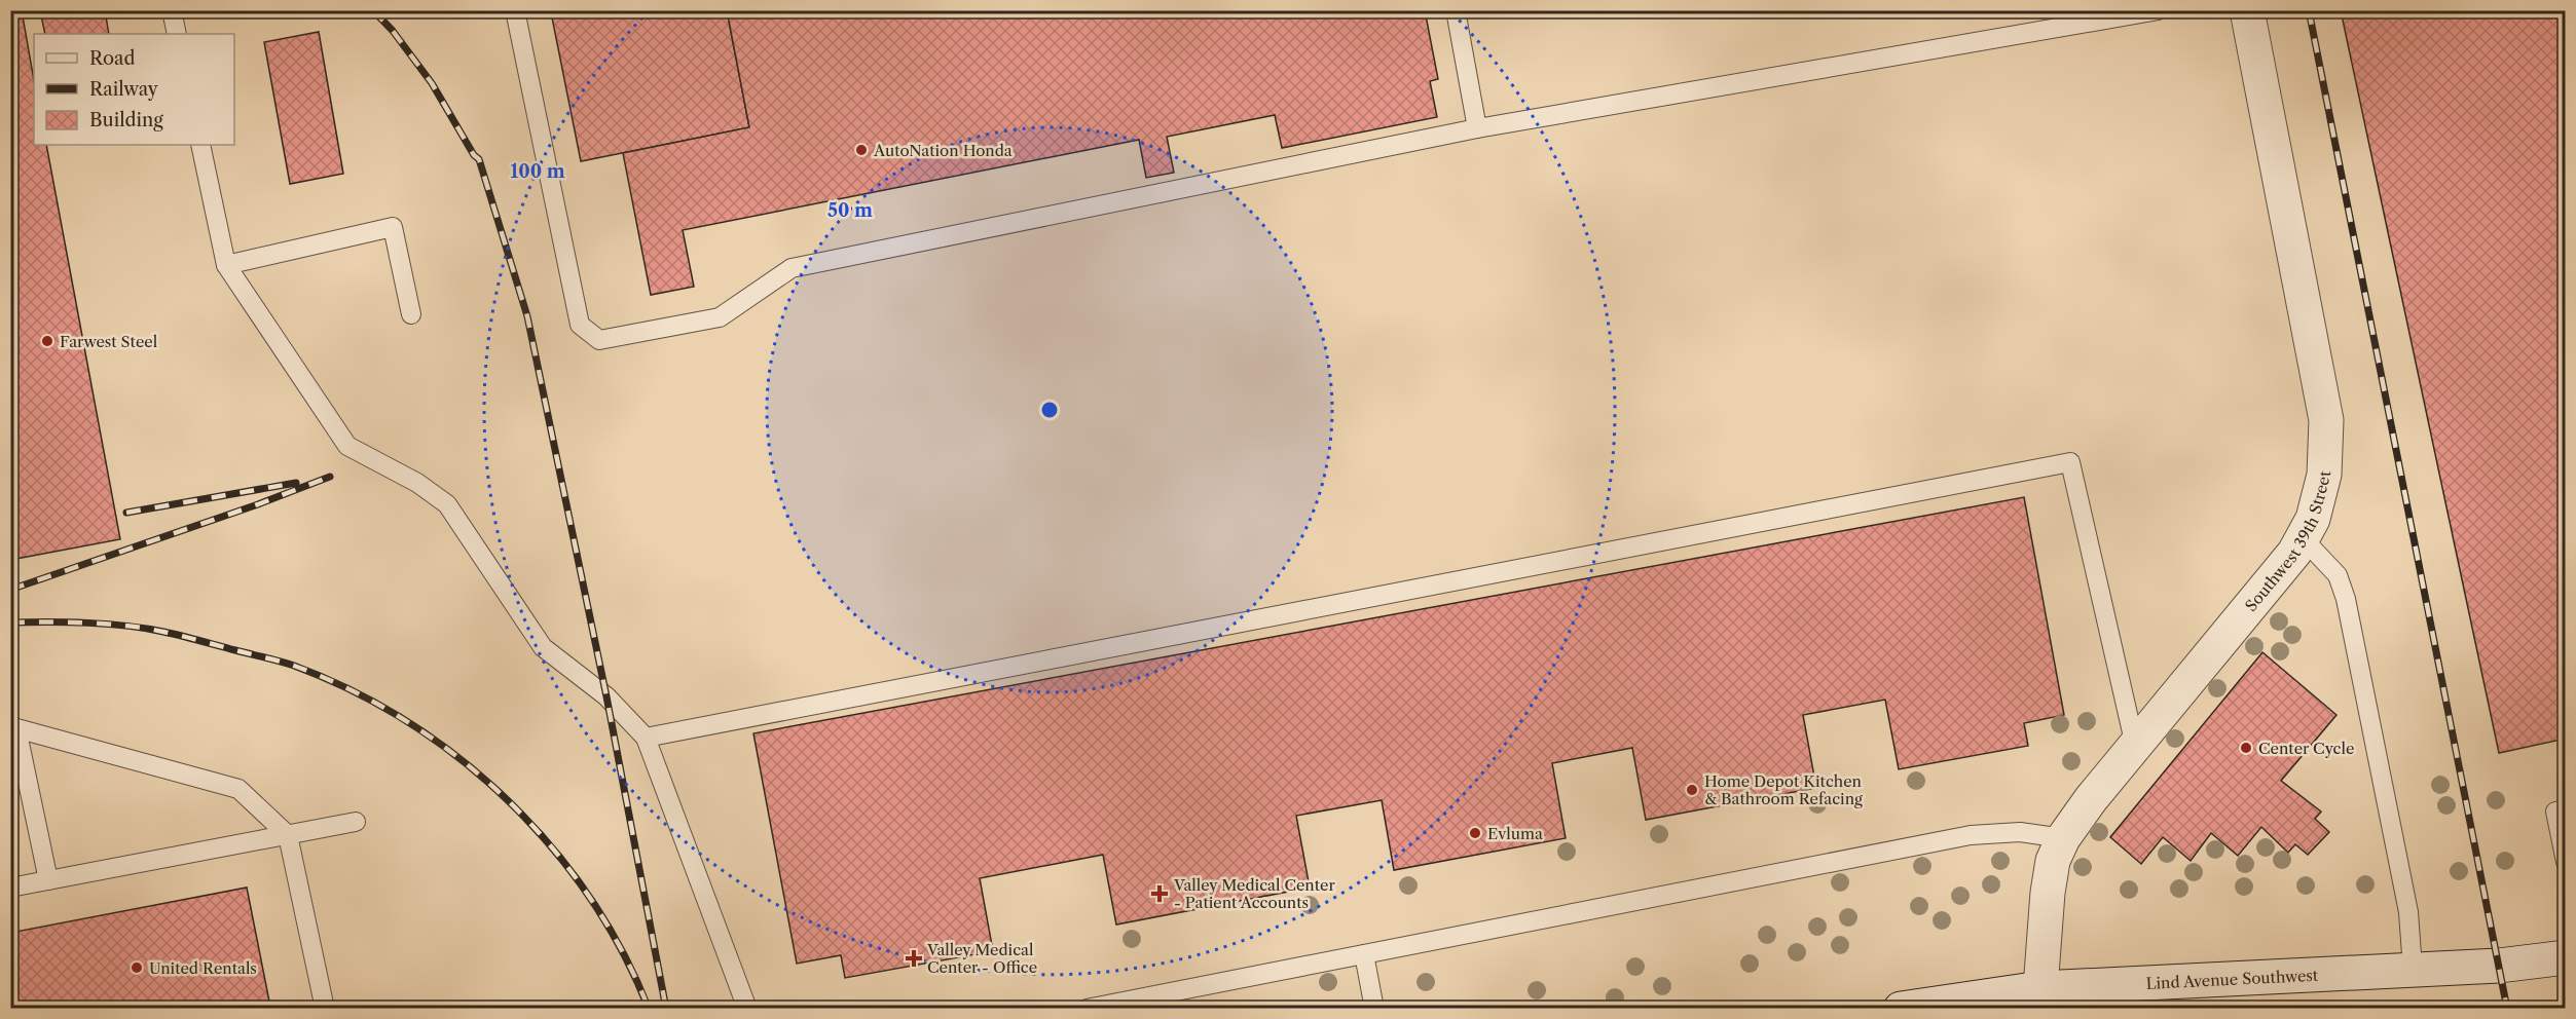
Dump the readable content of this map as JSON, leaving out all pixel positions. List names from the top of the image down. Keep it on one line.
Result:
{"streets":{"street":["Southwest 39th Street","Lind Avenue Southwest"]},"crossings":[["Southwest 39th Street","Lind Avenue Southwest"]],"places":{"other":["AutoNation Honda","Farwest Steel","Center Cycle","Home Depot Kitchen & Bathroom Refacing","Evluma","United Rentals"],"health":["Valley Medical Center - Patient Accounts","Valley Medical Center - Office"]},"legend":["Road","Railway","Building"],"rings":["100 m","50 m"]}
